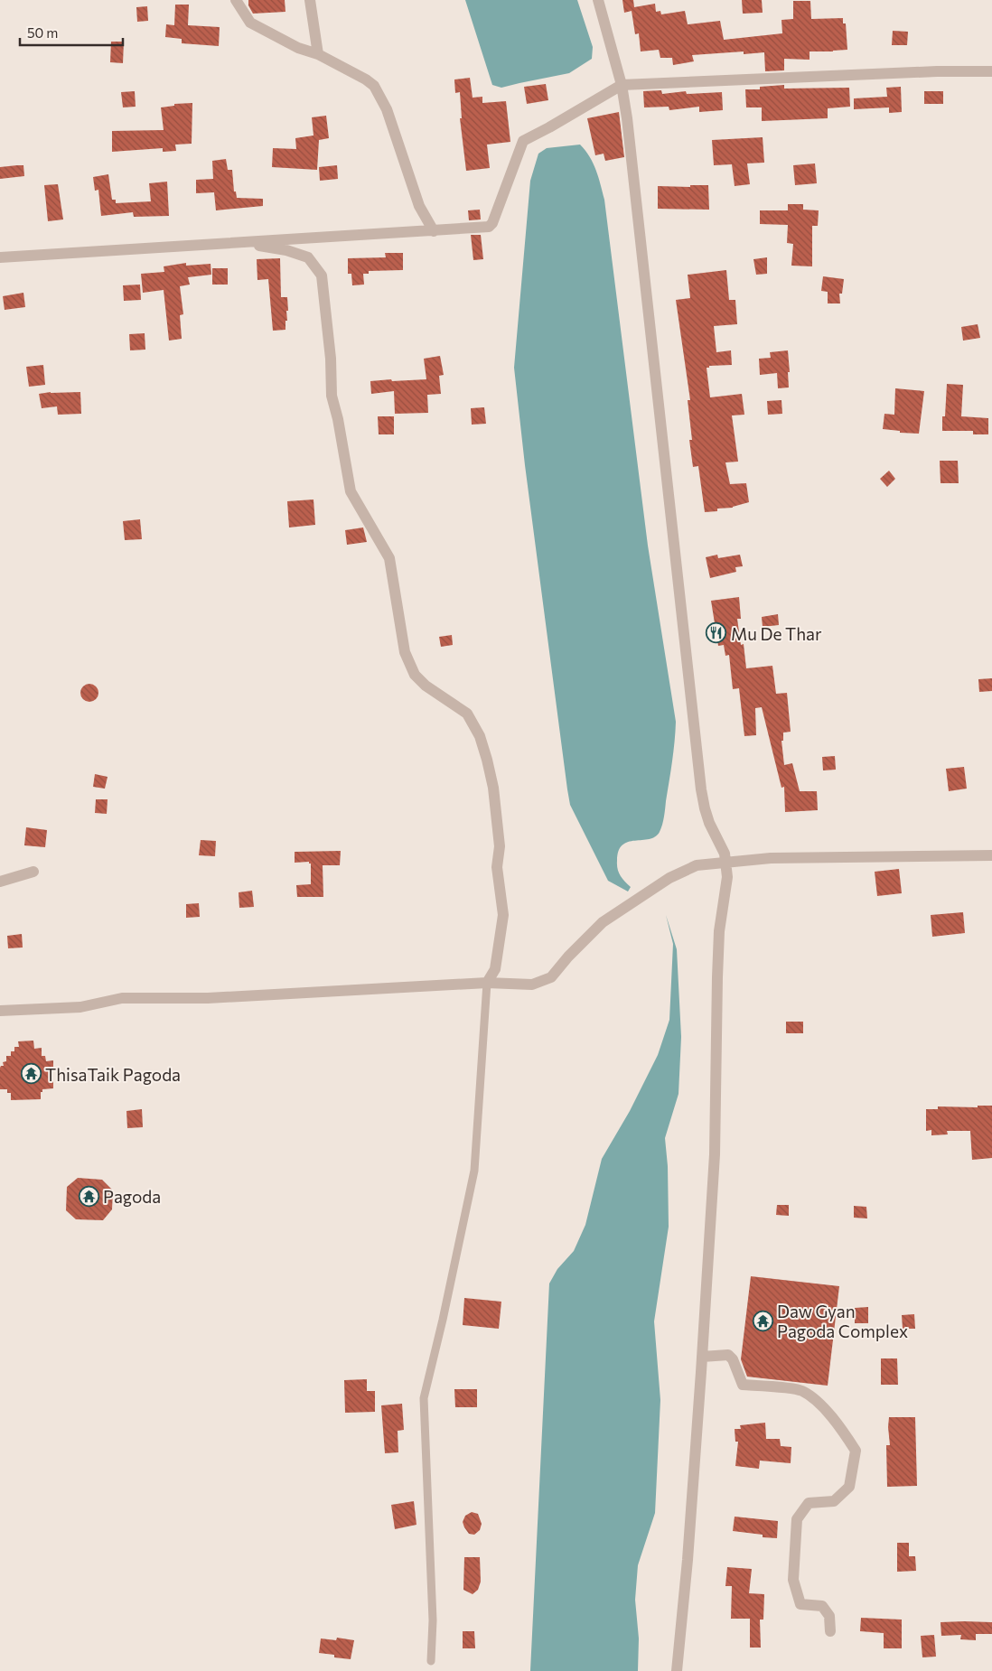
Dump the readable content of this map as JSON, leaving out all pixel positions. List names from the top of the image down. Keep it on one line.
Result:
{"places":{"restaurant":["Mu De Thar"],"temple":["ThisaTaik Pagoda","Pagoda","Daw Gyan Pagoda Complex"]},"scale_bar":"50 m"}
